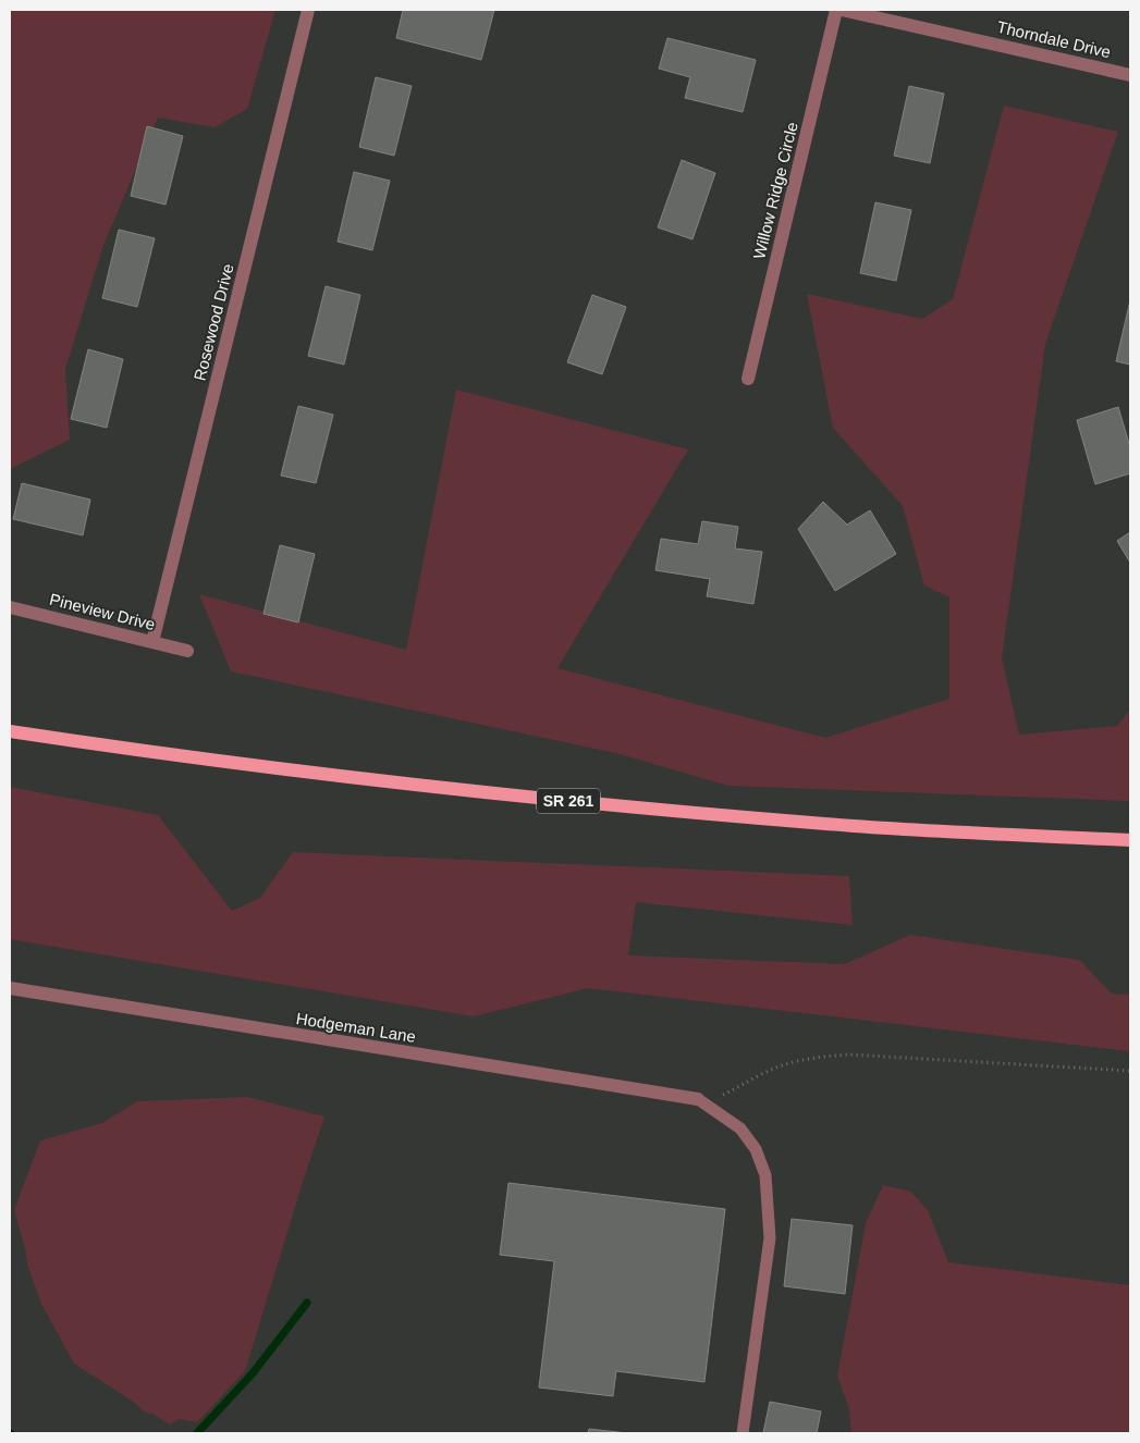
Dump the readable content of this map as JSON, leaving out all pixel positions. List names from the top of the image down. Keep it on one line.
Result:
{"streets":{"main road":["SR 261"],"street":["Thorndale Drive","Willow Ridge Circle","Rosewood Drive","Pineview Drive","Hodgeman Lane"]},"crossings":[["Rosewood Drive","Pineview Drive"]]}
